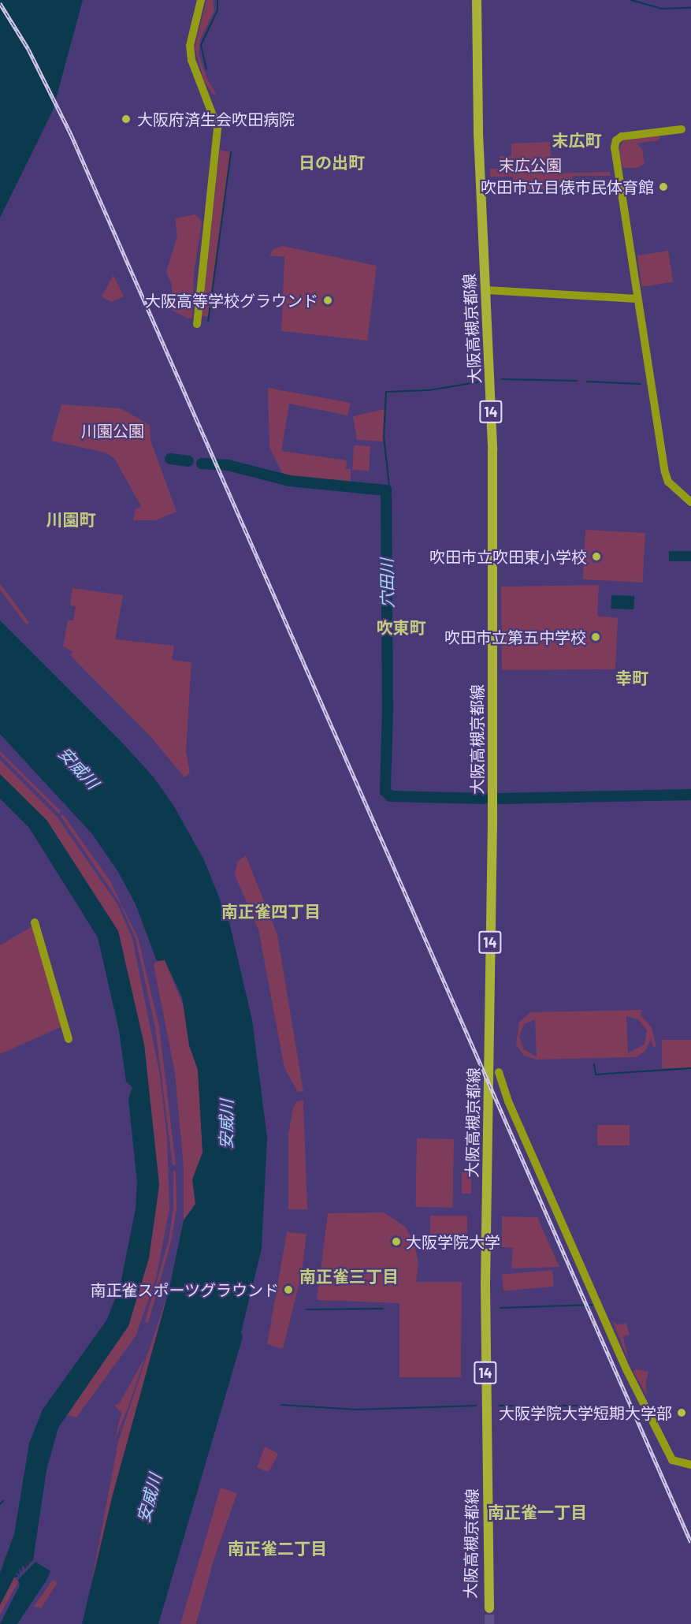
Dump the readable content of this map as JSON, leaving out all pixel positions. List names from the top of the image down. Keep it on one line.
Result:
{"streets":{"main road":["大阪高槻京都線","14"]},"districts":["末広町","日の出町","川園町","吹東町","幸町","南正雀四丁目","南正雀三丁目","南正雀一丁目","南正雀二丁目"],"water":["穴田川","安威川"],"parks":["末広公園","川園公園"],"places":["大阪府済生会吹田病院","吹田市立目俵市民体育館","大阪高等学校グラウンド","吹田市立吹田東小学校","吹田市立第五中学校","大阪学院大学","南正雀スポーツグラウンド","大阪学院大学短期大学部"]}
